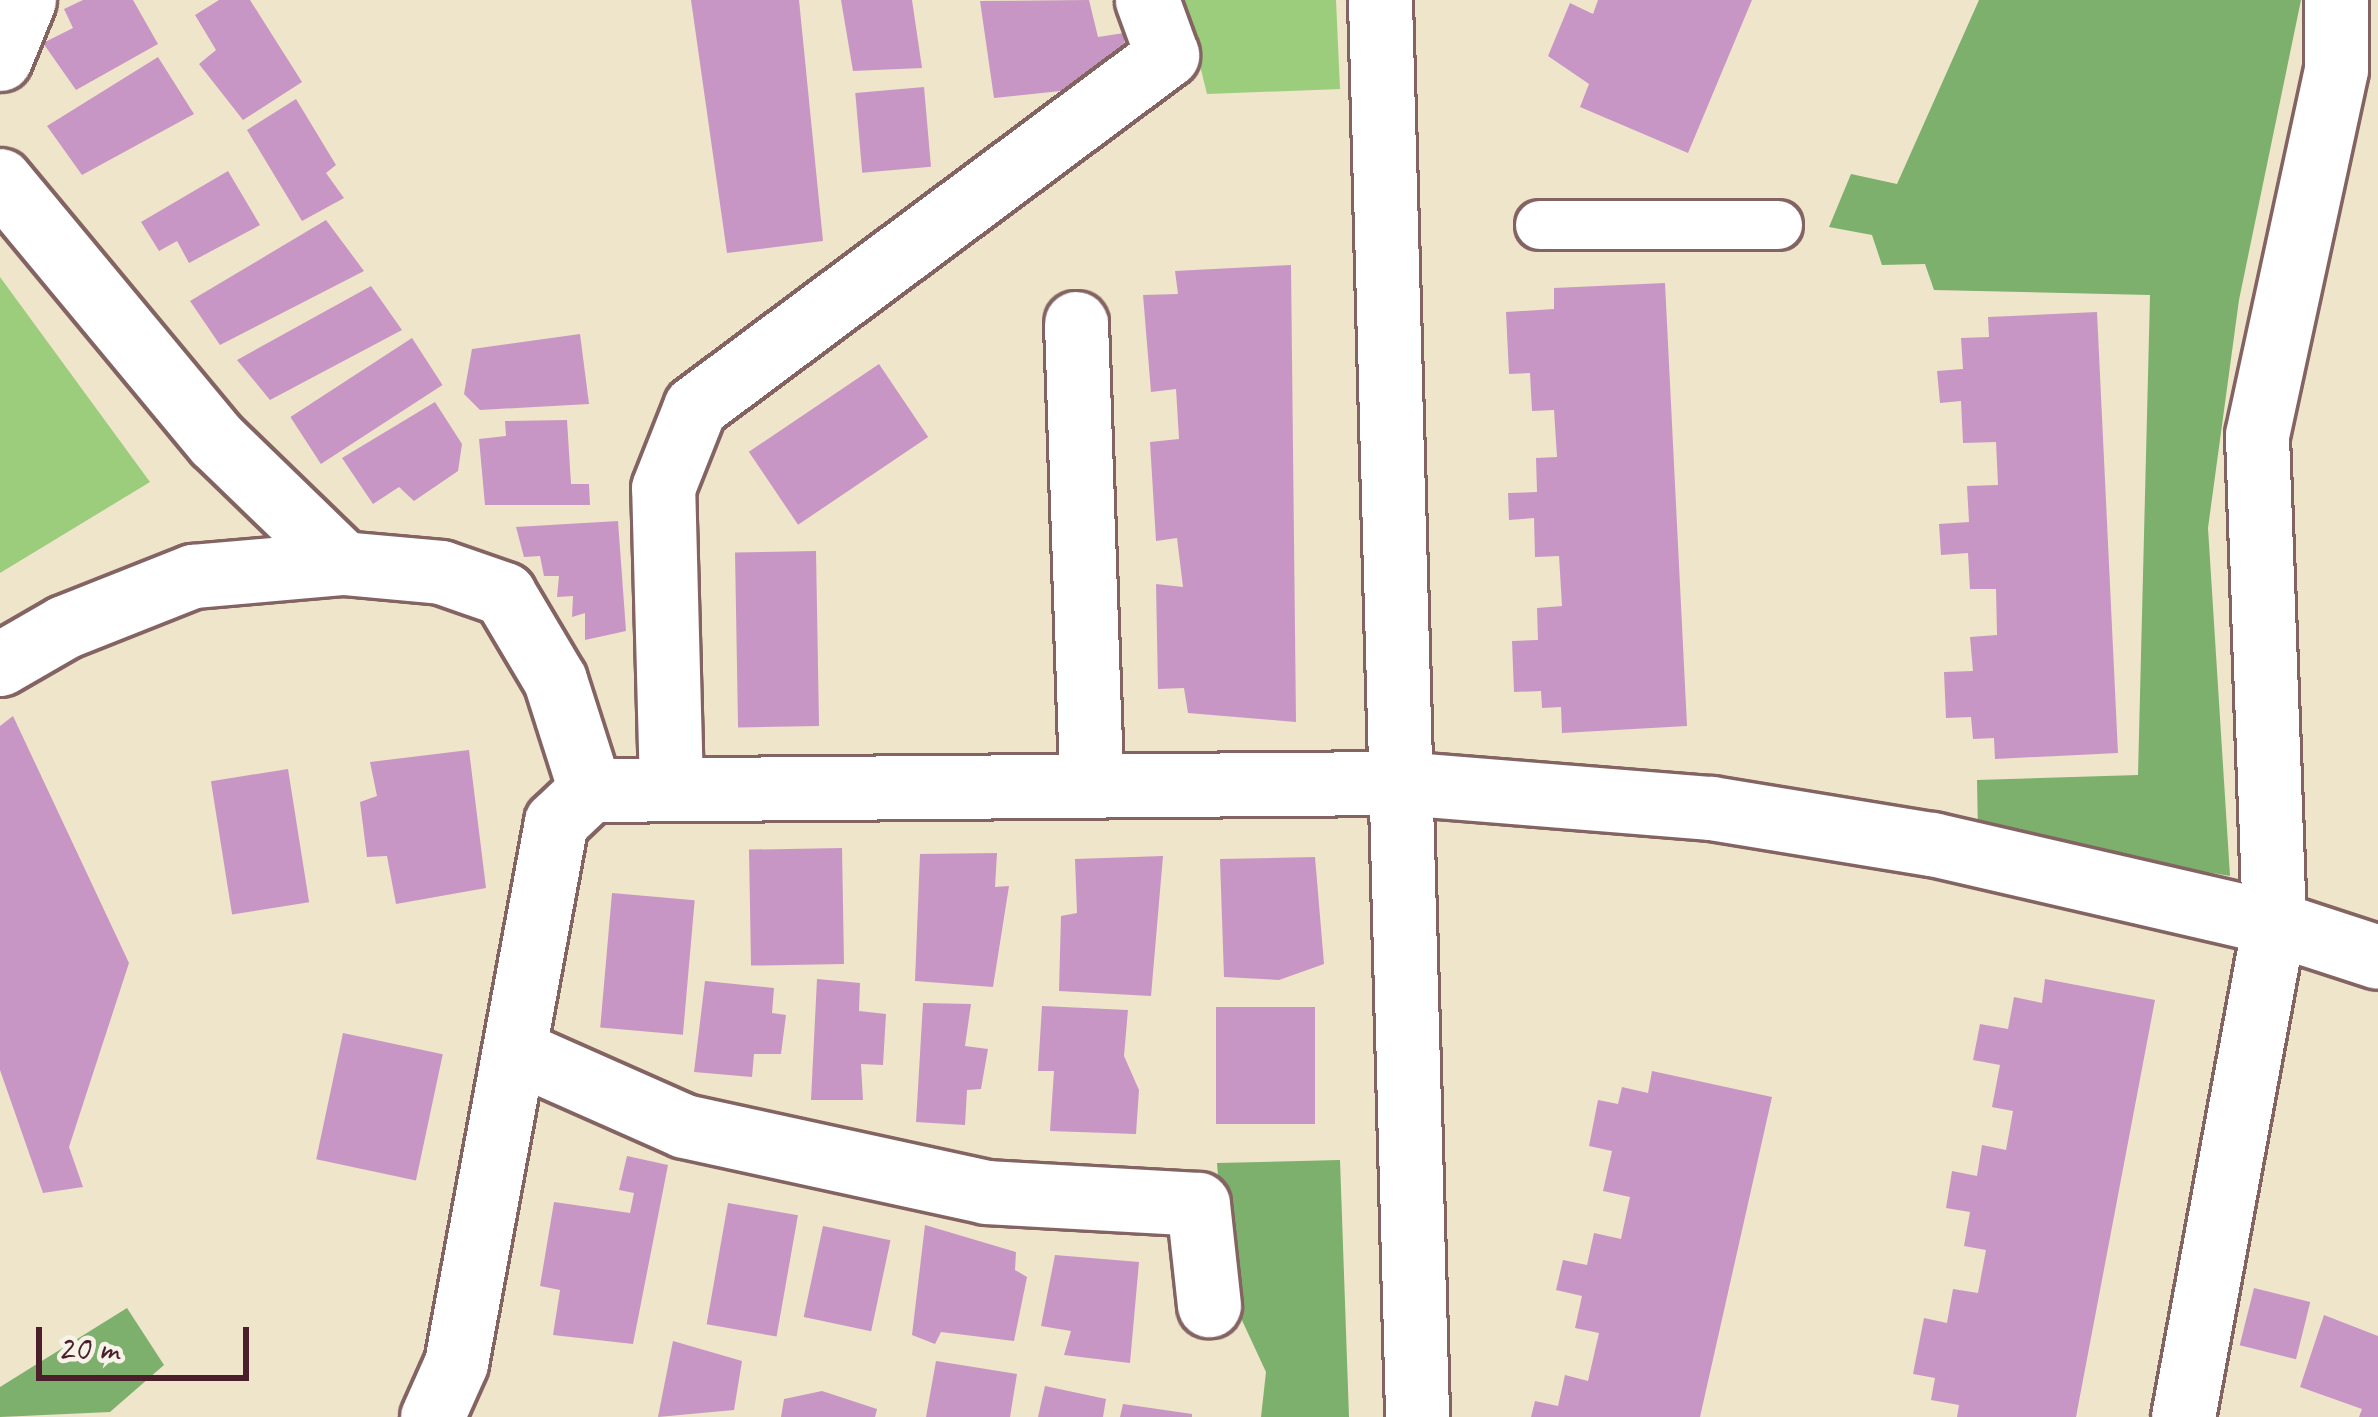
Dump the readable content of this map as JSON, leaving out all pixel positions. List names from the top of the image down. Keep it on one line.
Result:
{"scale_bar":"20 m"}
